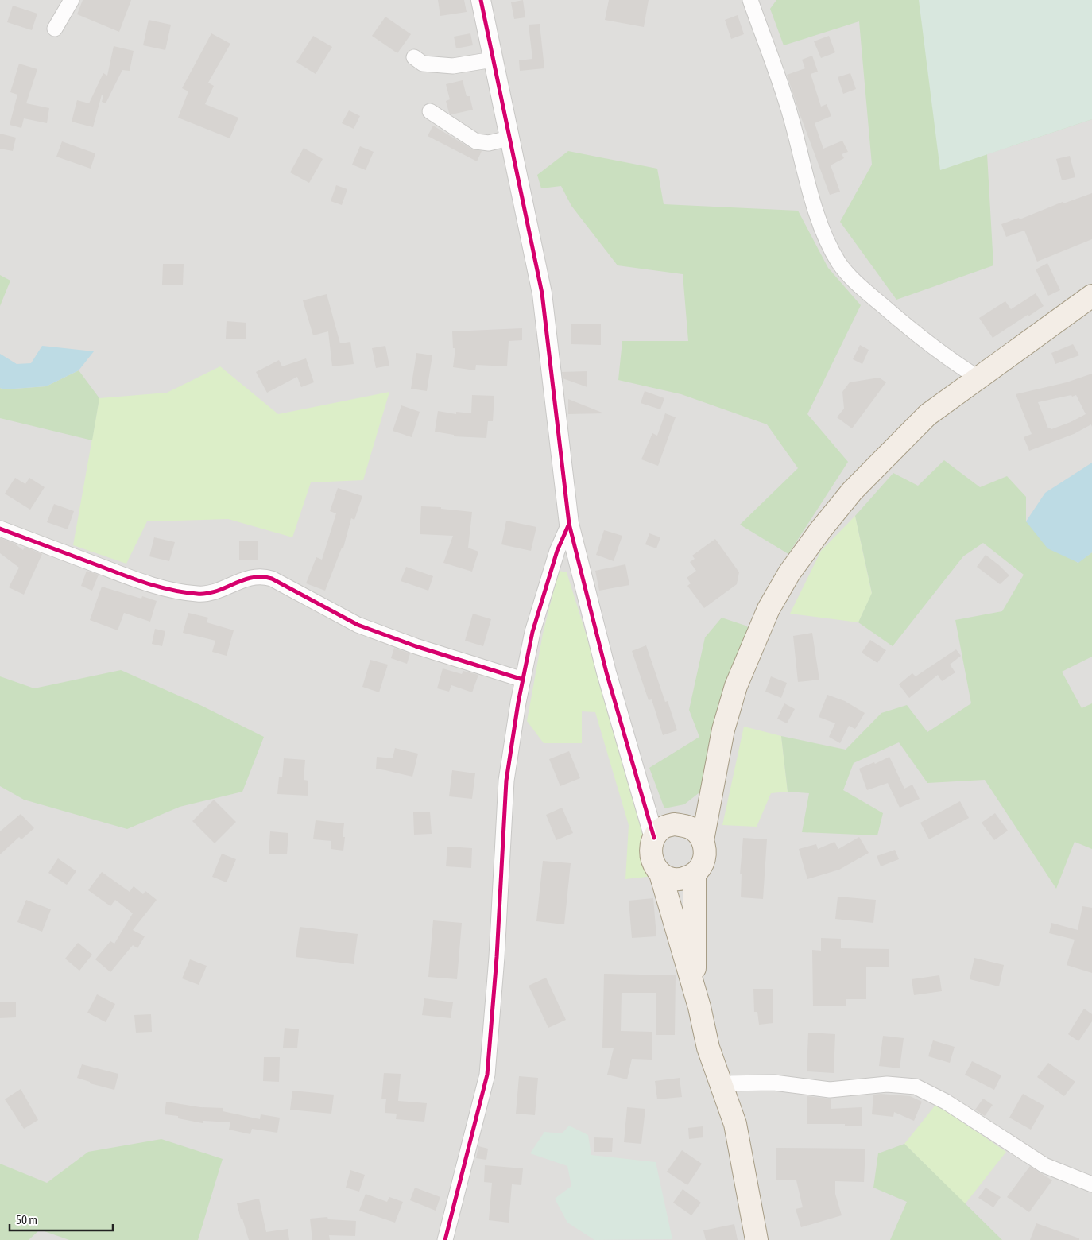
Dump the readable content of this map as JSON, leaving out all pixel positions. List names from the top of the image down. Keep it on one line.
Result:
{"scale_bar":"50 m"}
